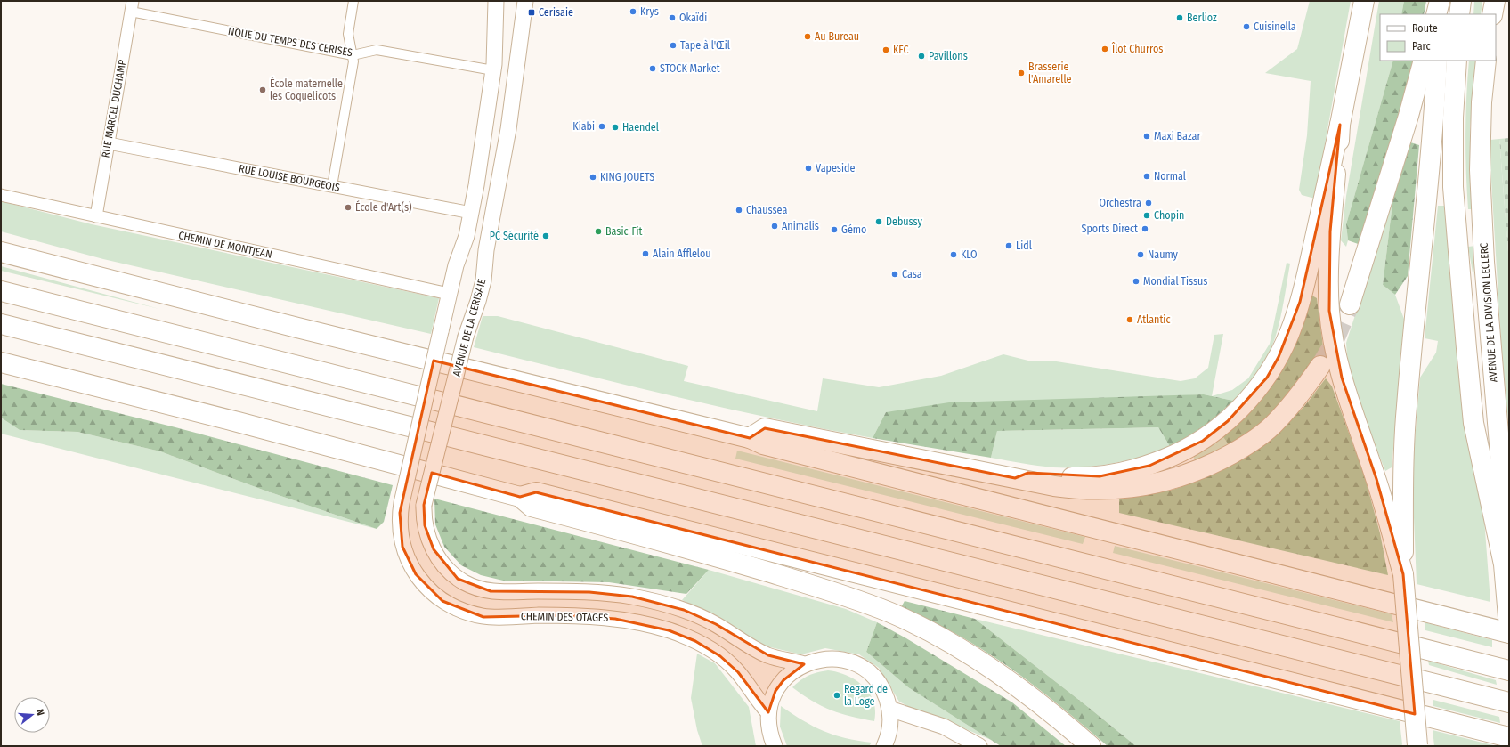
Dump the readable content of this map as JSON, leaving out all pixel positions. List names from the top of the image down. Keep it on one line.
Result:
{"streets":{"highway":["AVENUE DE LA DIVISION LECLERC"],"street":["NOUE DU TEMPS DES CERISES","RUE MARCEL DUCHAMP","RUE LOUISE BOURGEOIS","CHEMIN DE MONTJEAN","AVENUE DE LA CERISAIE","CHEMIN DES OTAGES"]},"crossings":[["NOUE DU TEMPS DES CERISES","RUE MARCEL DUCHAMP"],["RUE MARCEL DUCHAMP","RUE LOUISE BOURGEOIS"],["RUE MARCEL DUCHAMP","CHEMIN DE MONTJEAN"],["CHEMIN DE MONTJEAN","CHEMIN DES OTAGES"]],"places":{"other":["Krys","Okaïdi","Berlioz","Cuisinella","Au Bureau","Tape à l'Œil","Îlot Churros","KFC","Pavillons","STOCK Market","Brasserie l'Amarelle","École maternelle les Coquelicots","Kiabi","Haendel","Maxi Bazar","Vapeside","Normal","KING JOUETS","Orchestra","École d'Art(s)","Chaussea","Chopin","Debussy","Animalis","Sports Direct","Gémo","Basic-Fit","PC Sécurité","Lidl","Alain Afflelou","KLO","Naumy","Casa","Mondial Tissus","Atlantic","Regard de la Loge"],"transit":["Cerisaie"]},"legend":["Route","Parc"],"north":"right"}
